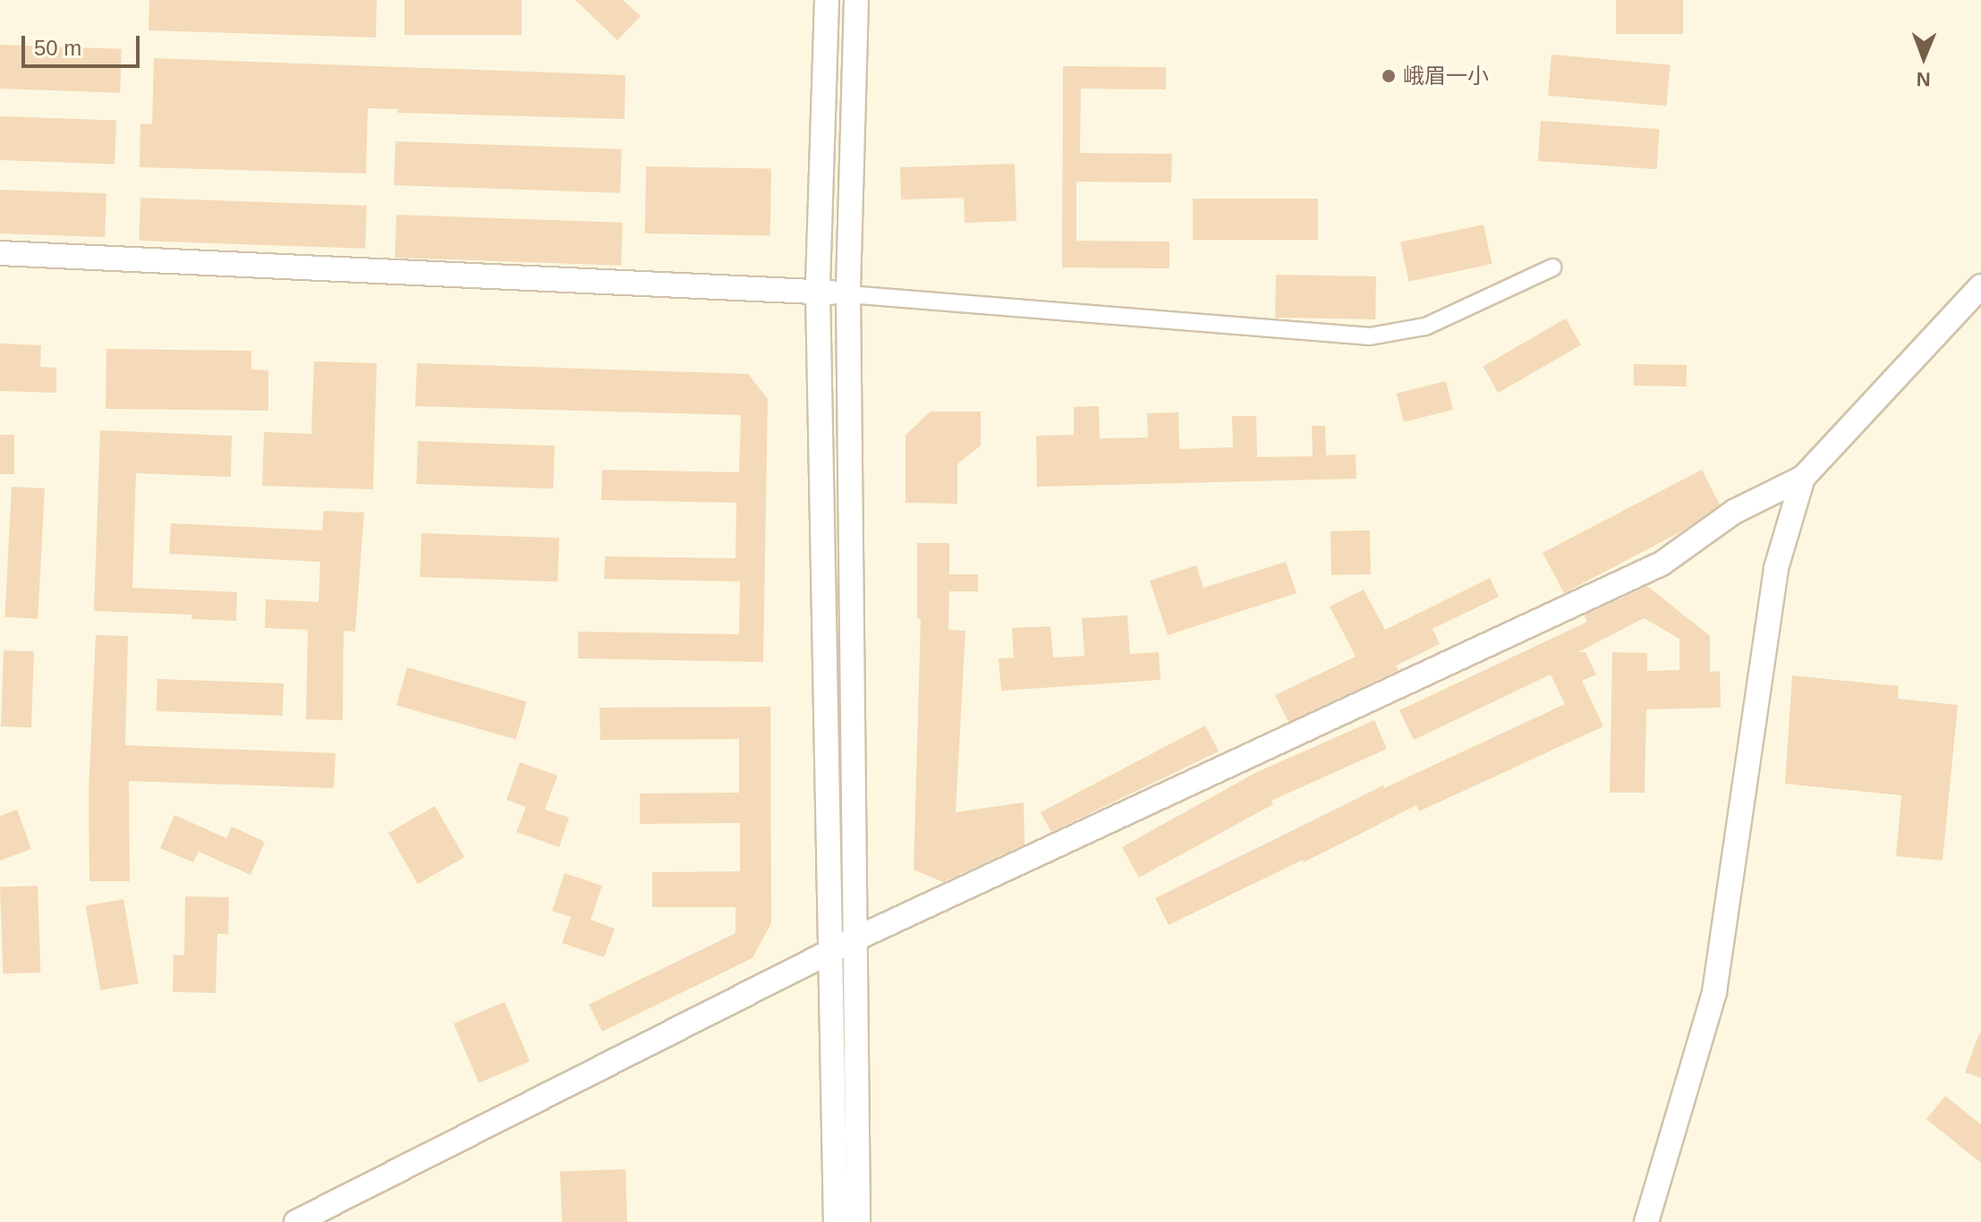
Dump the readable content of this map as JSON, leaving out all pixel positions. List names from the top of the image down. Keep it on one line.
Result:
{"places":["峨眉一小"],"scale_bar":"50 m","north":"bottom"}
